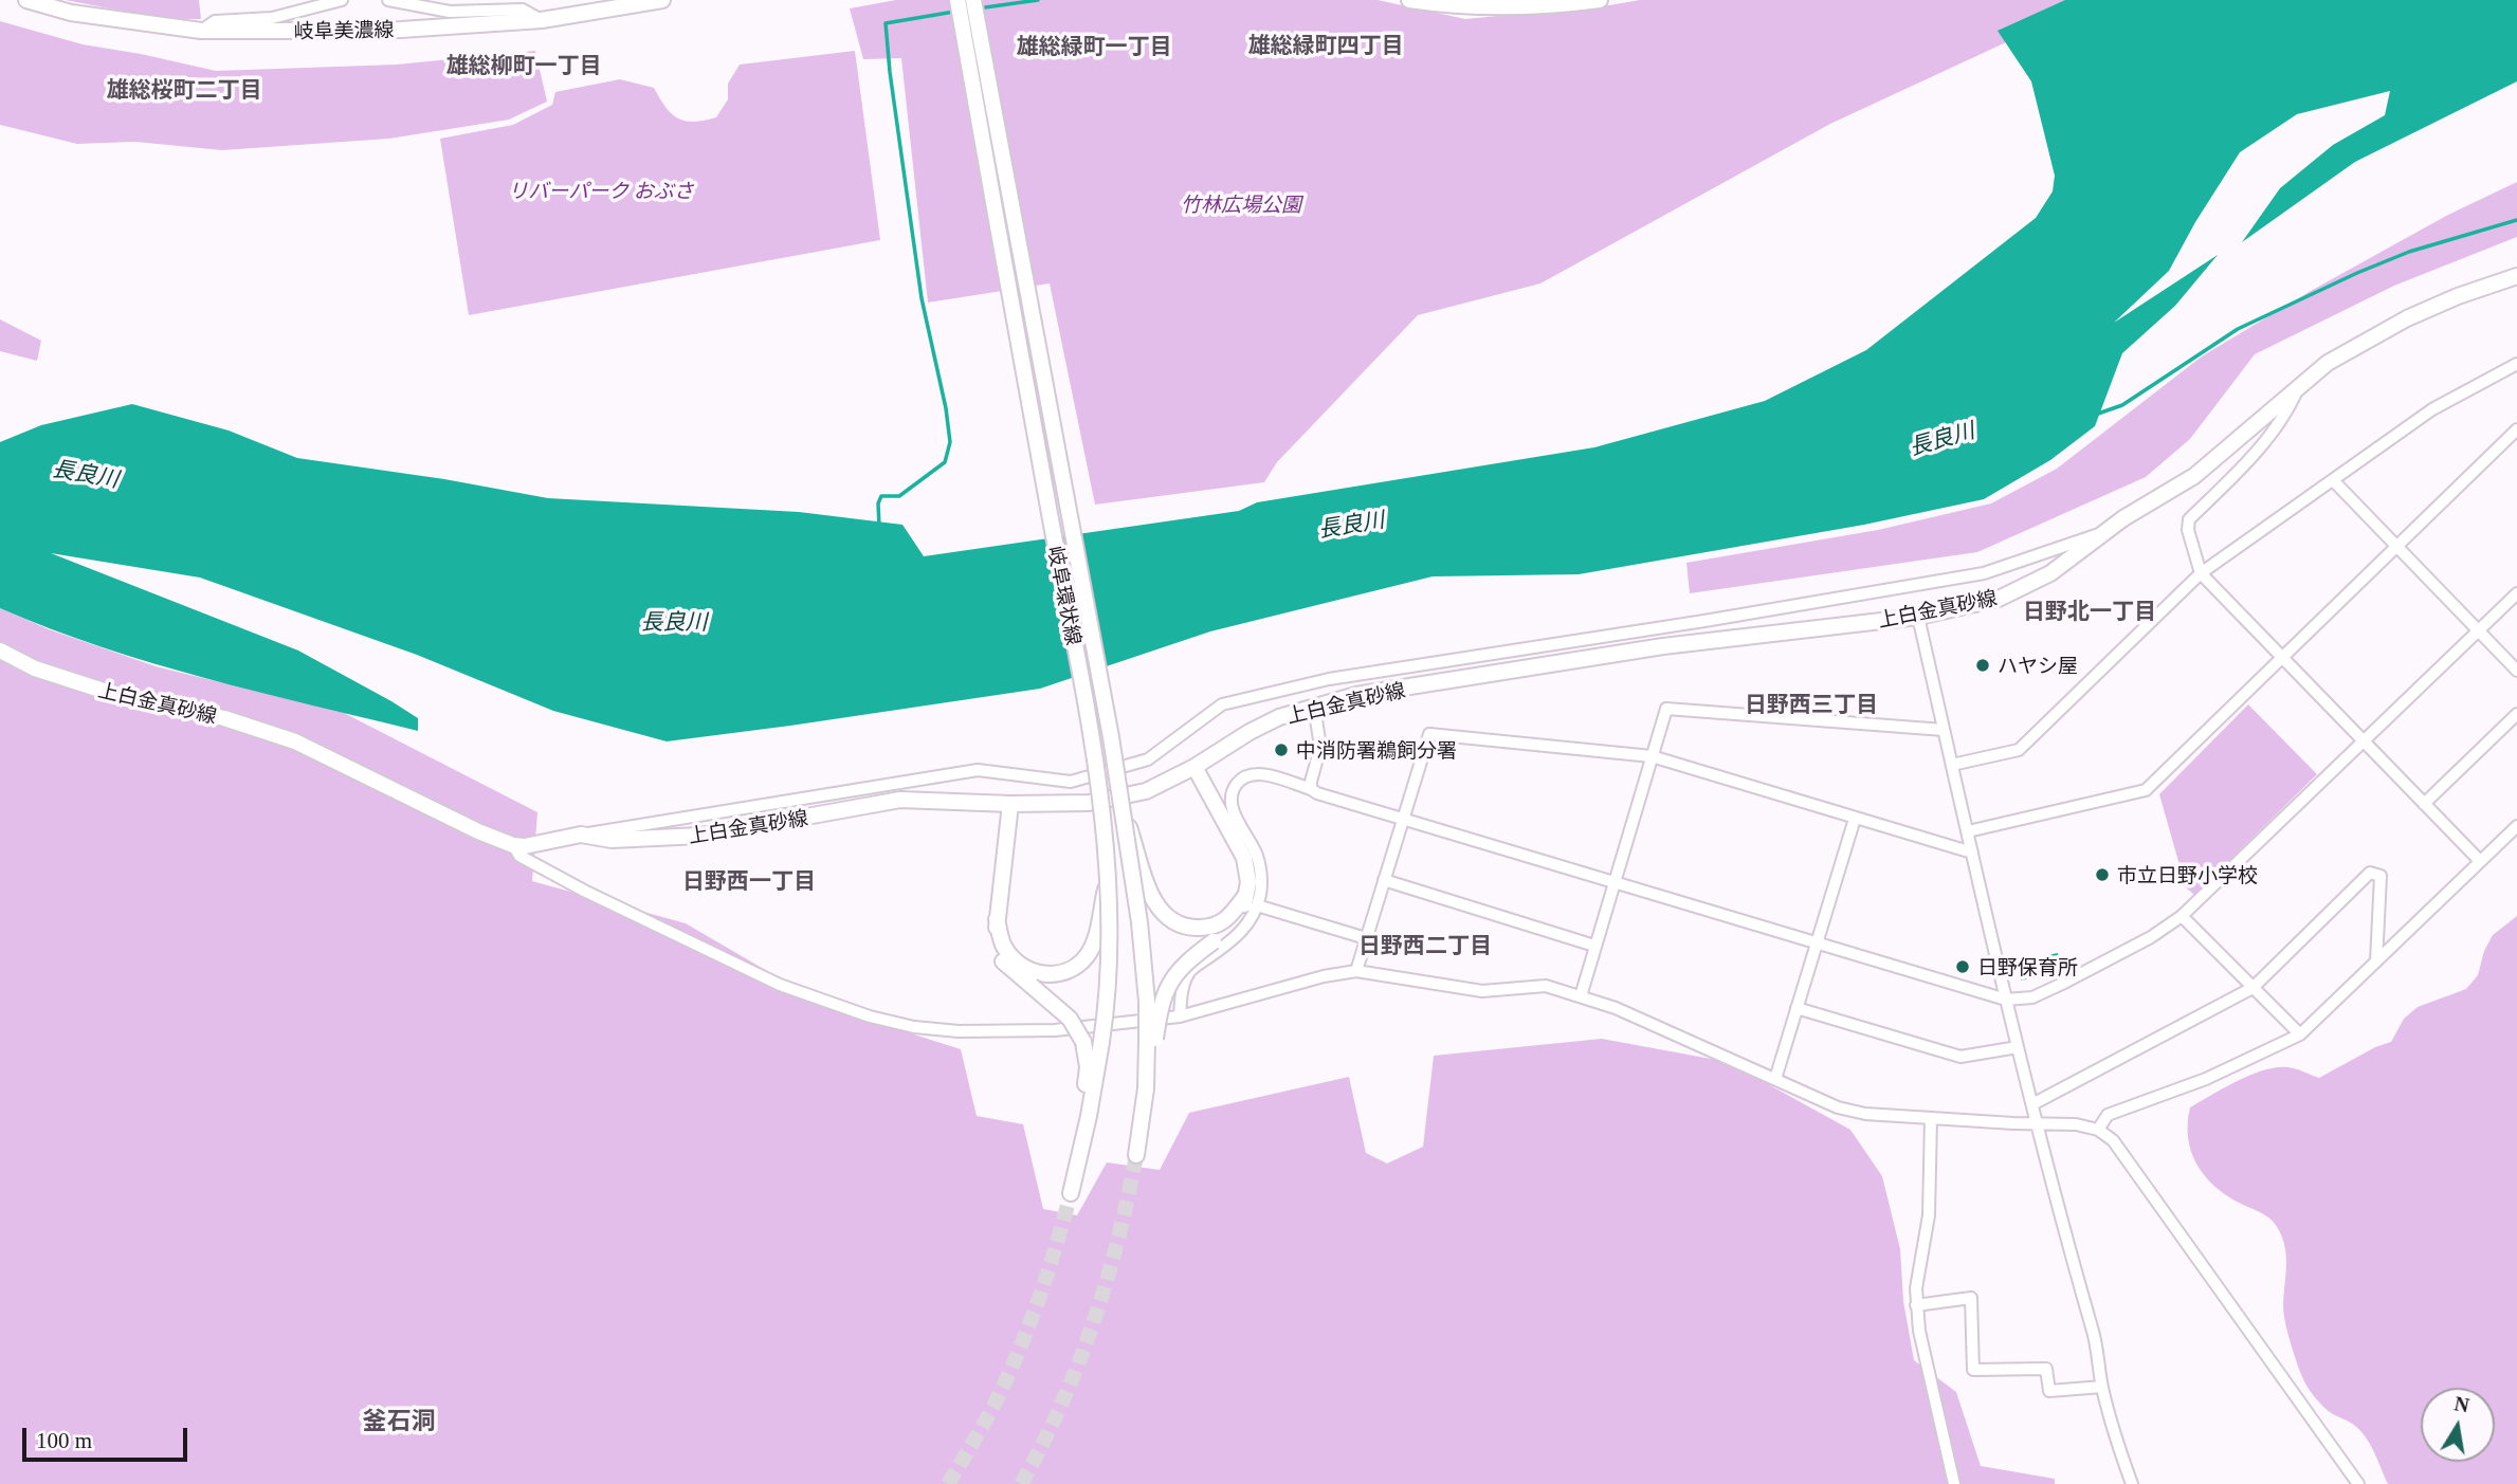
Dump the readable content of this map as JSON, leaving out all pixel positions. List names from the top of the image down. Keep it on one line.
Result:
{"streets":{"main road":["岐阜美濃線","岐阜環状線","上白金真砂線"]},"districts":["雄総緑町四丁目","雄総緑町一丁目","雄総柳町一丁目","雄総桜町二丁目","日野北一丁目","日野西三丁目","日野西一丁目","日野西二丁目","釜石洞"],"water":["長良川"],"parks":["リバーパーク おぶさ","竹林広場公園"],"places":["ハヤシ屋","中消防署鵜飼分署","市立日野小学校","日野保育所"],"scale_bar":"100 m","north":"top"}
